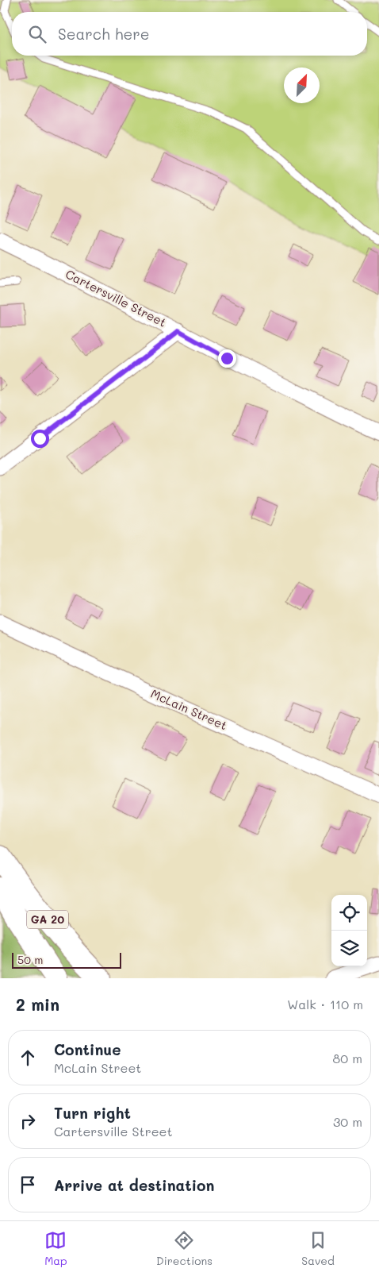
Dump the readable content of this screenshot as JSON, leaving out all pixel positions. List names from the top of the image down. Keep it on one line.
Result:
{"streets":{"highway":["GA 20"],"street":["Cartersville Street","McLain Street"]},"scale_bar":"50 m","north":"top right","page":{"search":"Search here","scale":"50 m","heading":["2 min","Walk · 110 m"],"list":[["Continue","McLain Street","80 m"],["Turn right","Cartersville Street","30 m"],"Arrive at destination"],"nav":["Map","Directions","Saved"]}}
